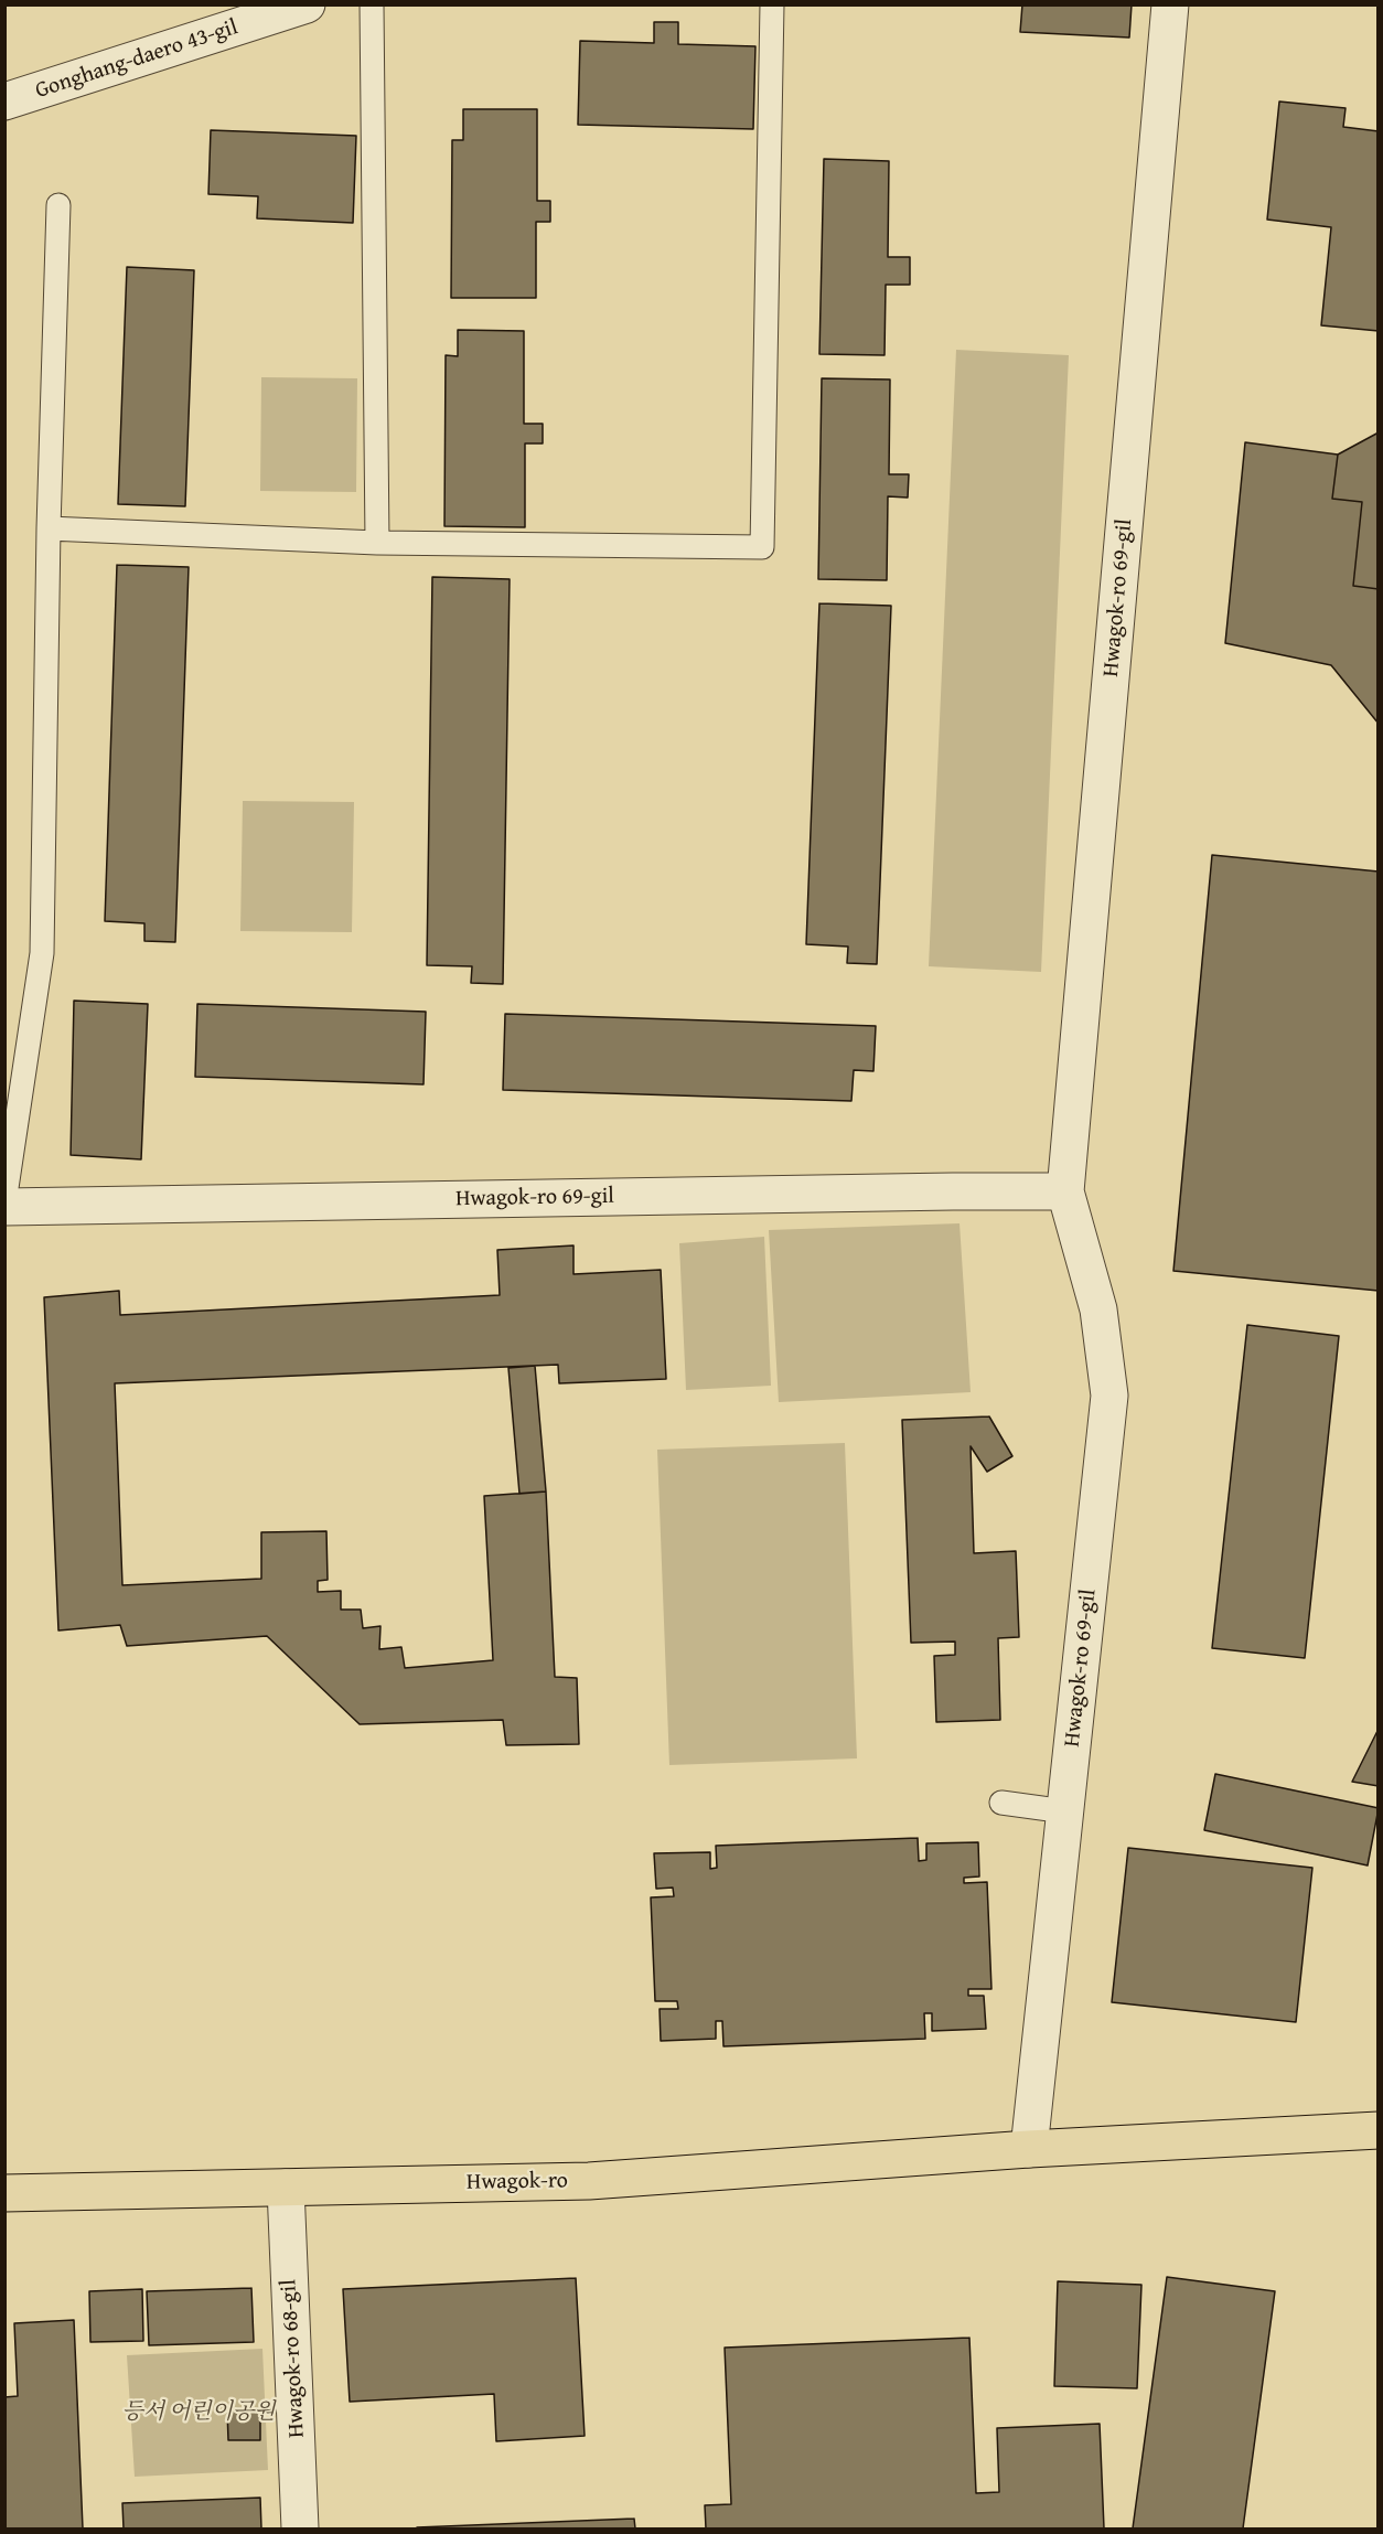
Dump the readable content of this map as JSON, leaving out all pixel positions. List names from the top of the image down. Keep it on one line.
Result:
{"streets":{"main road":["Hwagok-ro"],"street":["Gonghang-daero 43-gil","Hwagok-ro 69-gil","Hwagok-ro 68-gil"]},"crossings":[["Hwagok-ro 69-gil","Hwagok-ro"],["Hwagok-ro","Hwagok-ro 68-gil"]],"parks":["등서 어린이공원"]}
